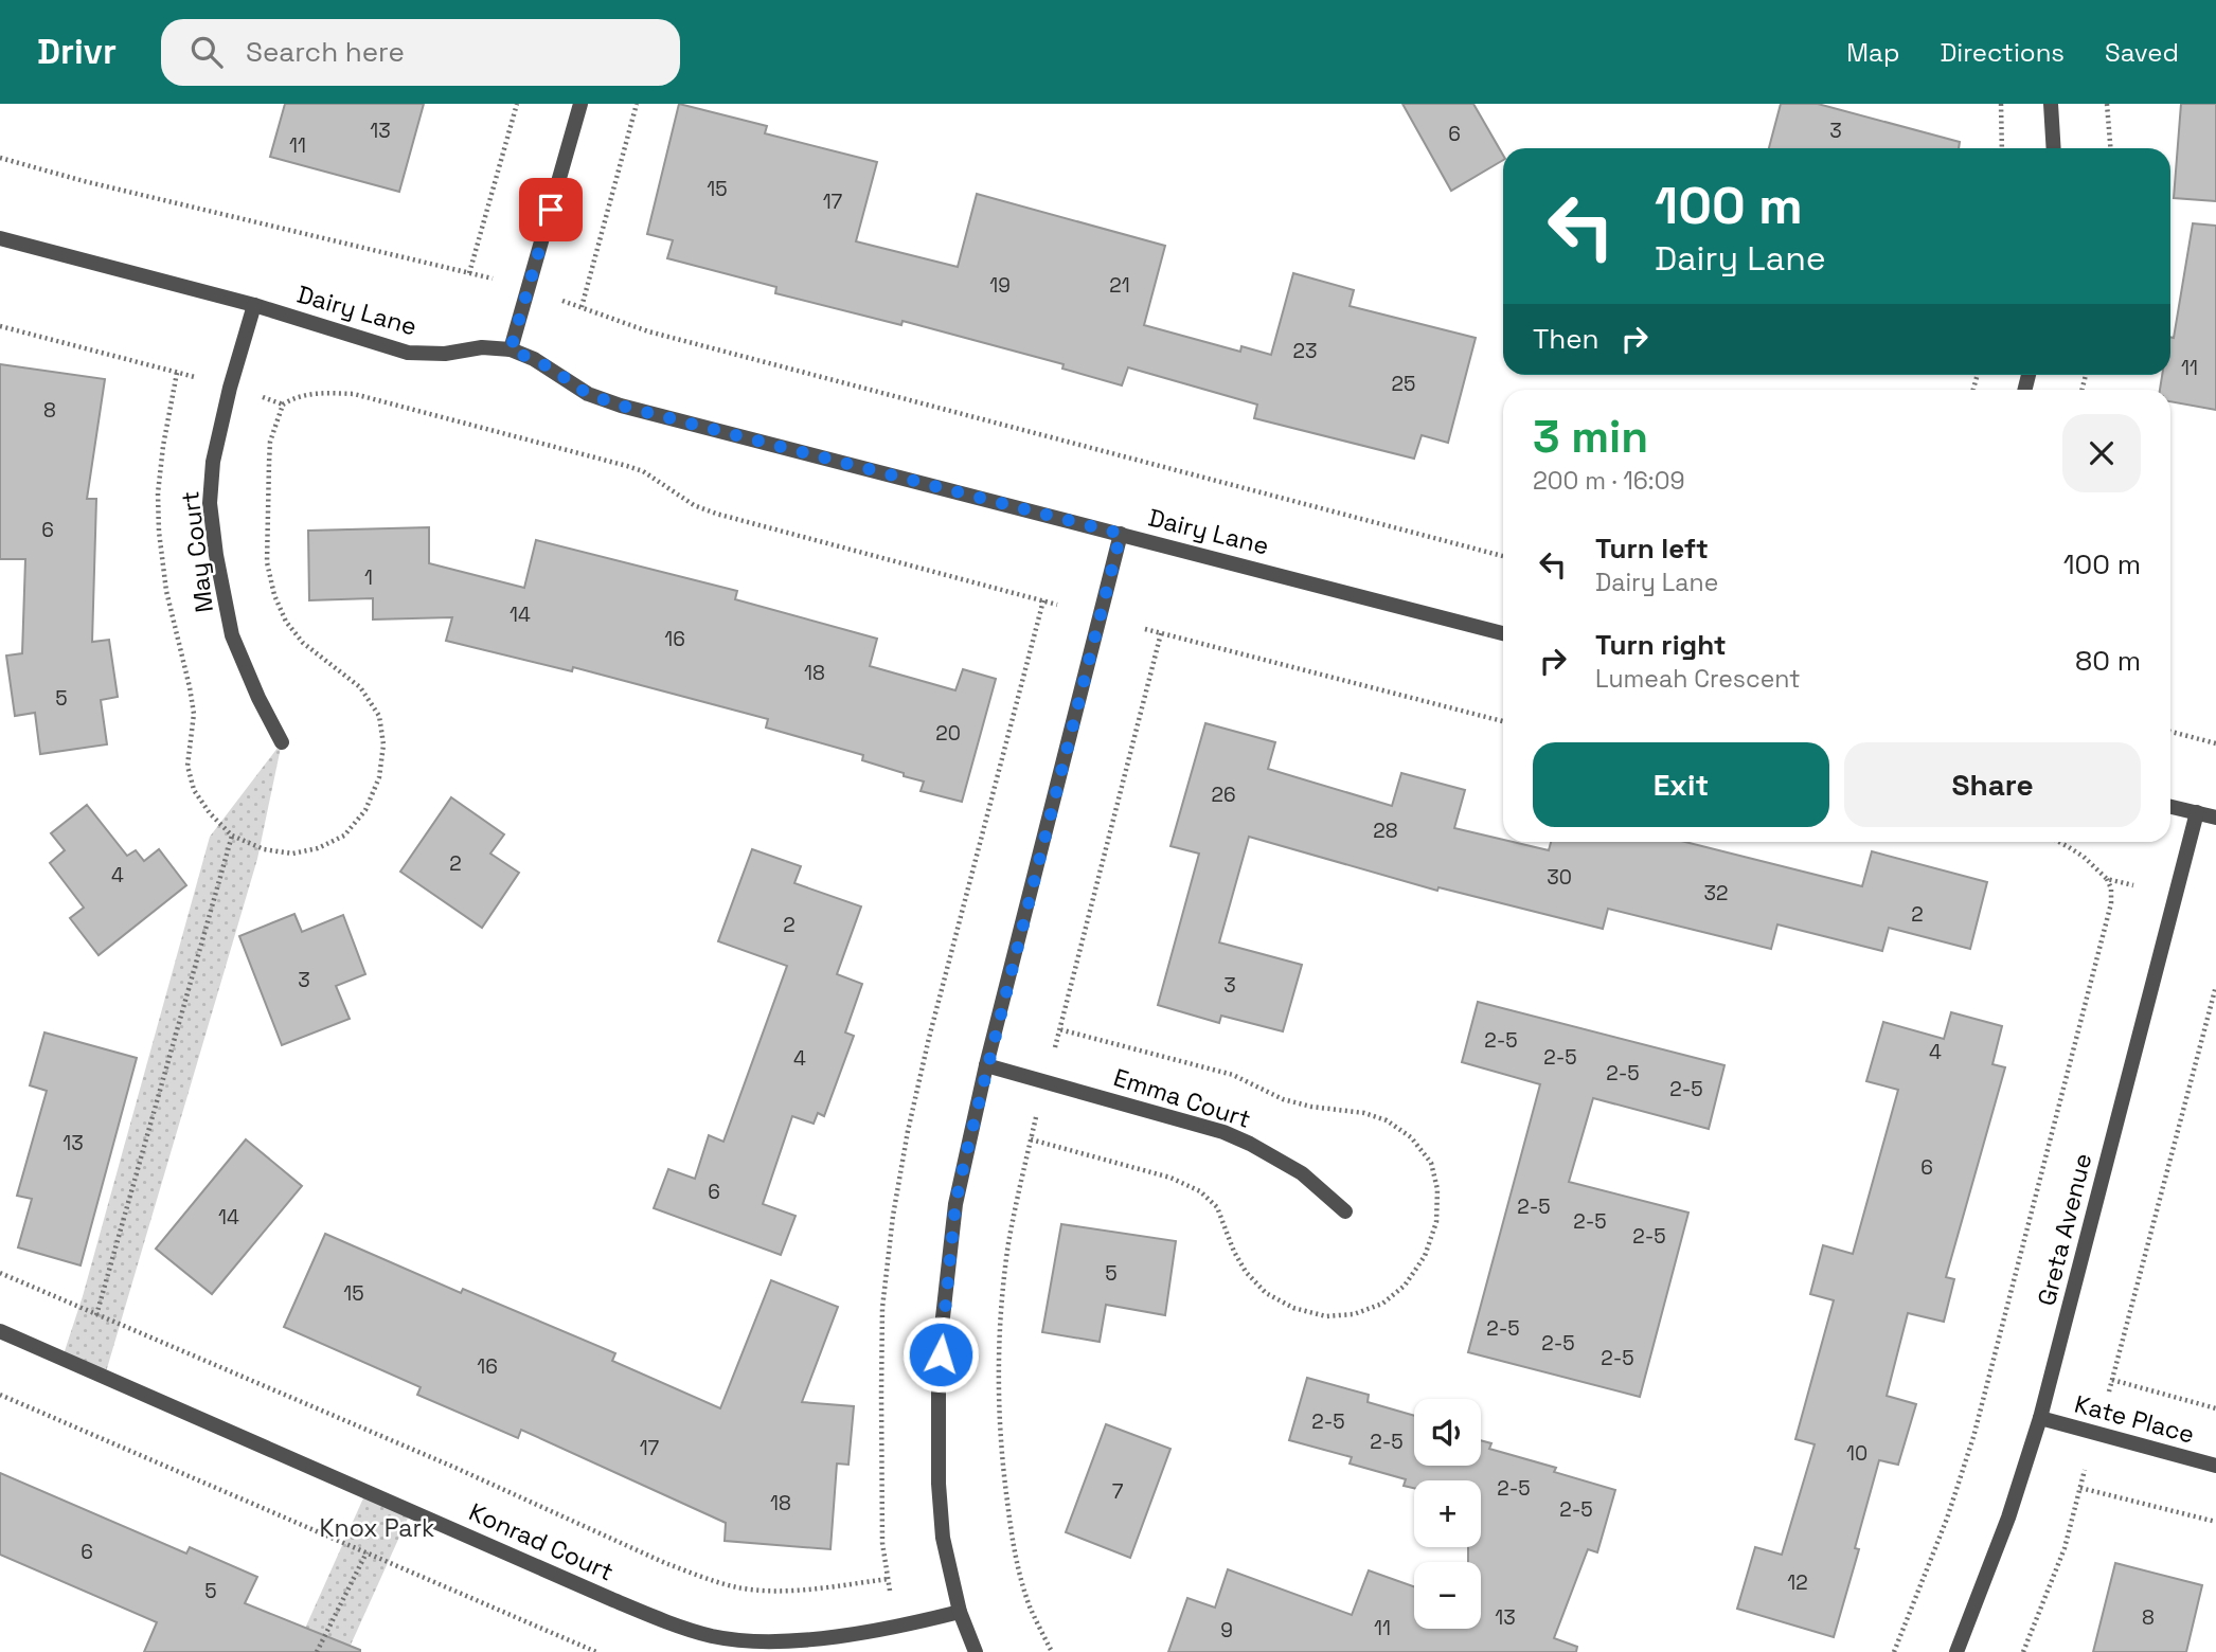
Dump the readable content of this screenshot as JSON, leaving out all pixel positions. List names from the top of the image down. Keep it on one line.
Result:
{"streets":{"street":["Dairy Lane","May Court","Emma Court","Greta Avenue","Kate Place","Konrad Court"]},"crossings":[["Dairy Lane","May Court"],["Greta Avenue","Kate Place"]],"parks":["Knox Park"],"house_numbers":["13","3","6","11","15","17","19","21","23","11","25","8","6","1","14","16","18","5","20","26","28","2","4","30","32","2","2","3","3","2-5","4","2-5","4","2-5","2-5","13","6","6","2-5","14","2-5","2-5","5","15","2-5","2-5","2-5","16","2-5","2-5","17","10","2-5","7","18","2-5","6","12","5","13","8","11","9"],"page":{"header":"Drivr","search":"Search here","nav":["Map","Directions","Saved"],"turn":["100 m","Dairy Lane"],"then":"Then","heading":["3 min","200 m · 16:09"],"list":[{"name":"Turn left","note":"Dairy Lane","value":"100 m"},{"name":"Turn right","note":"Lumeah Crescent","value":"80 m"}],"buttons":["Exit","Share"],"map_buttons":["+","−"]}}
